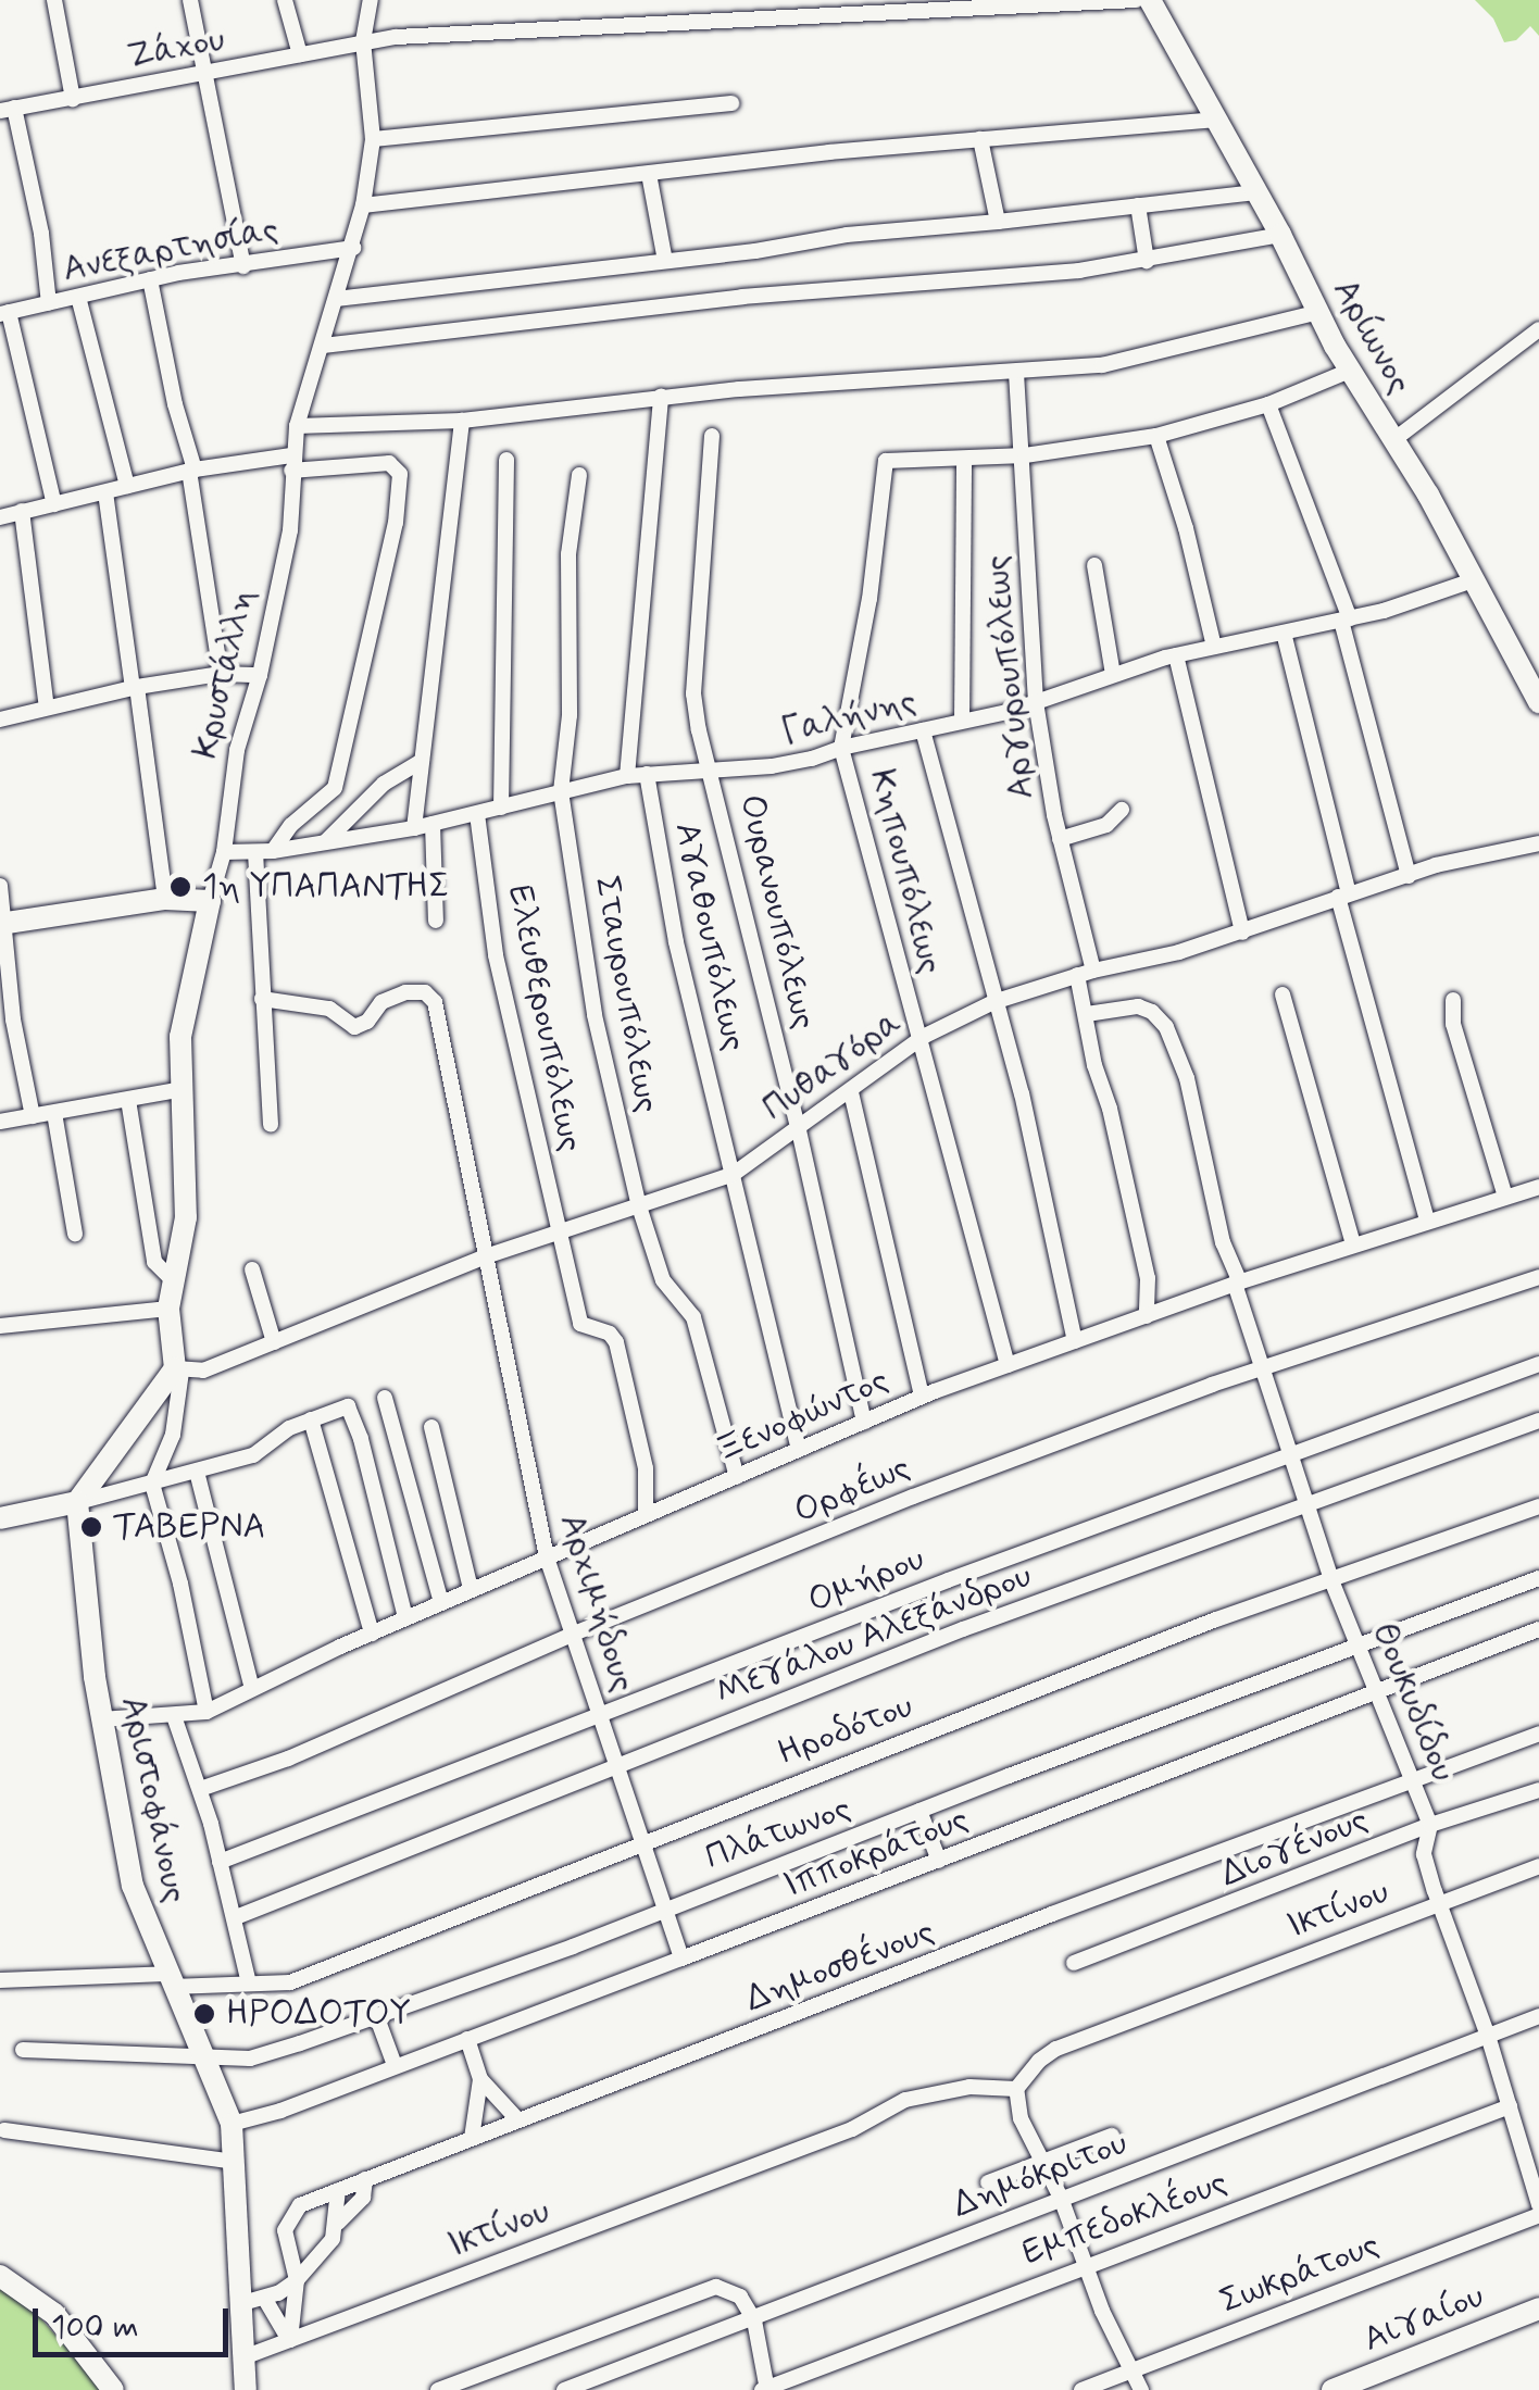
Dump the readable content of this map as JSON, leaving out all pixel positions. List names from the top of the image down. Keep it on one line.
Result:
{"streets":{"street":["Ζάχου","Ανεξαρτησίας","Αρίωνος","Κρυστάλλη","Αργυρουπόλεως","Γαλήνης","Κηπουπόλεως","Ουρανουπόλεως","Αγαθουπόλεως","Σταυρουπόλεως","Ελευθερουπόλεως","Πυθαγόρα","Ξενοφώντος","Ορφέως","Ομήρου","Αρχιμήδους","Μεγάλου Αλεξάνδρου","Θουκυδίδου","Ηροδότου","Αριστοφάνους","Πλάτωνος","Διογένους","Ιπποκράτους","Ικτίνου","Δημοσθένους","Δημόκριτου","Εμπεδοκλέους","Σωκράτους","Αιγαίου"]},"crossings":[["Ζάχου","Κρυστάλλη"],["Ανεξαρτησίας","Κρυστάλλη"],["Αρίωνος","Γαλήνης"],["Κρυστάλλη","Γαλήνης"],["Κρυστάλλη","Πυθαγόρα"],["Αργυρουπόλεως","Γαλήνης"],["Αργυρουπόλεως","Πυθαγόρα"],["Αργυρουπόλεως","Ξενοφώντος"],["Αργυρουπόλεως","Θουκυδίδου"],["Γαλήνης","Κηπουπόλεως"],["Γαλήνης","Ουρανουπόλεως"],["Γαλήνης","Αγαθουπόλεως"],["Γαλήνης","Σταυρουπόλεως"],["Γαλήνης","Ελευθερουπόλεως"],["Κηπουπόλεως","Πυθαγόρα"],["Κηπουπόλεως","Ξενοφώντος"],["Ουρανουπόλεως","Πυθαγόρα"],["Ουρανουπόλεως","Ξενοφώντος"],["Αγαθουπόλεως","Πυθαγόρα"],["Αγαθουπόλεως","Ξενοφώντος"],["Σταυρουπόλεως","Πυθαγόρα"],["Σταυρουπόλεως","Ξενοφώντος"],["Ελευθερουπόλεως","Πυθαγόρα"],["Ελευθερουπόλεως","Ξενοφώντος"],["Πυθαγόρα","Αρχιμήδους"],["Ξενοφώντος","Αρχιμήδους"],["Ξενοφώντος","Θουκυδίδου"],["Ξενοφώντος","Αριστοφάνους"],["Ορφέως","Αρχιμήδους"],["Ορφέως","Θουκυδίδου"],["Ομήρου","Αρχιμήδους"],["Ομήρου","Θουκυδίδου"],["Αρχιμήδους","Μεγάλου Αλεξάνδρου"],["Αρχιμήδους","Ηροδότου"],["Αρχιμήδους","Πλάτωνος"],["Αρχιμήδους","Ιπποκράτους"],["Μεγάλου Αλεξάνδρου","Θουκυδίδου"],["Θουκυδίδου","Ηροδότου"],["Θουκυδίδου","Πλάτωνος"],["Θουκυδίδου","Διογένους"],["Θουκυδίδου","Ιπποκράτους"],["Θουκυδίδου","Ικτίνου"],["Θουκυδίδου","Δημοσθένους"],["Θουκυδίδου","Δημόκριτου"],["Θουκυδίδου","Εμπεδοκλέους"],["Ηροδότου","Αριστοφάνους"],["Αριστοφάνους","Πλάτωνος"],["Αριστοφάνους","Ιπποκράτους"],["Αριστοφάνους","Ικτίνου"]],"places":["1η ΥΠΑΠΑΝΤΗΣ","ΤΑΒΕΡΝΑ","ΗΡΟΔΟΤΟΥ"],"scale_bar":"100 m"}
